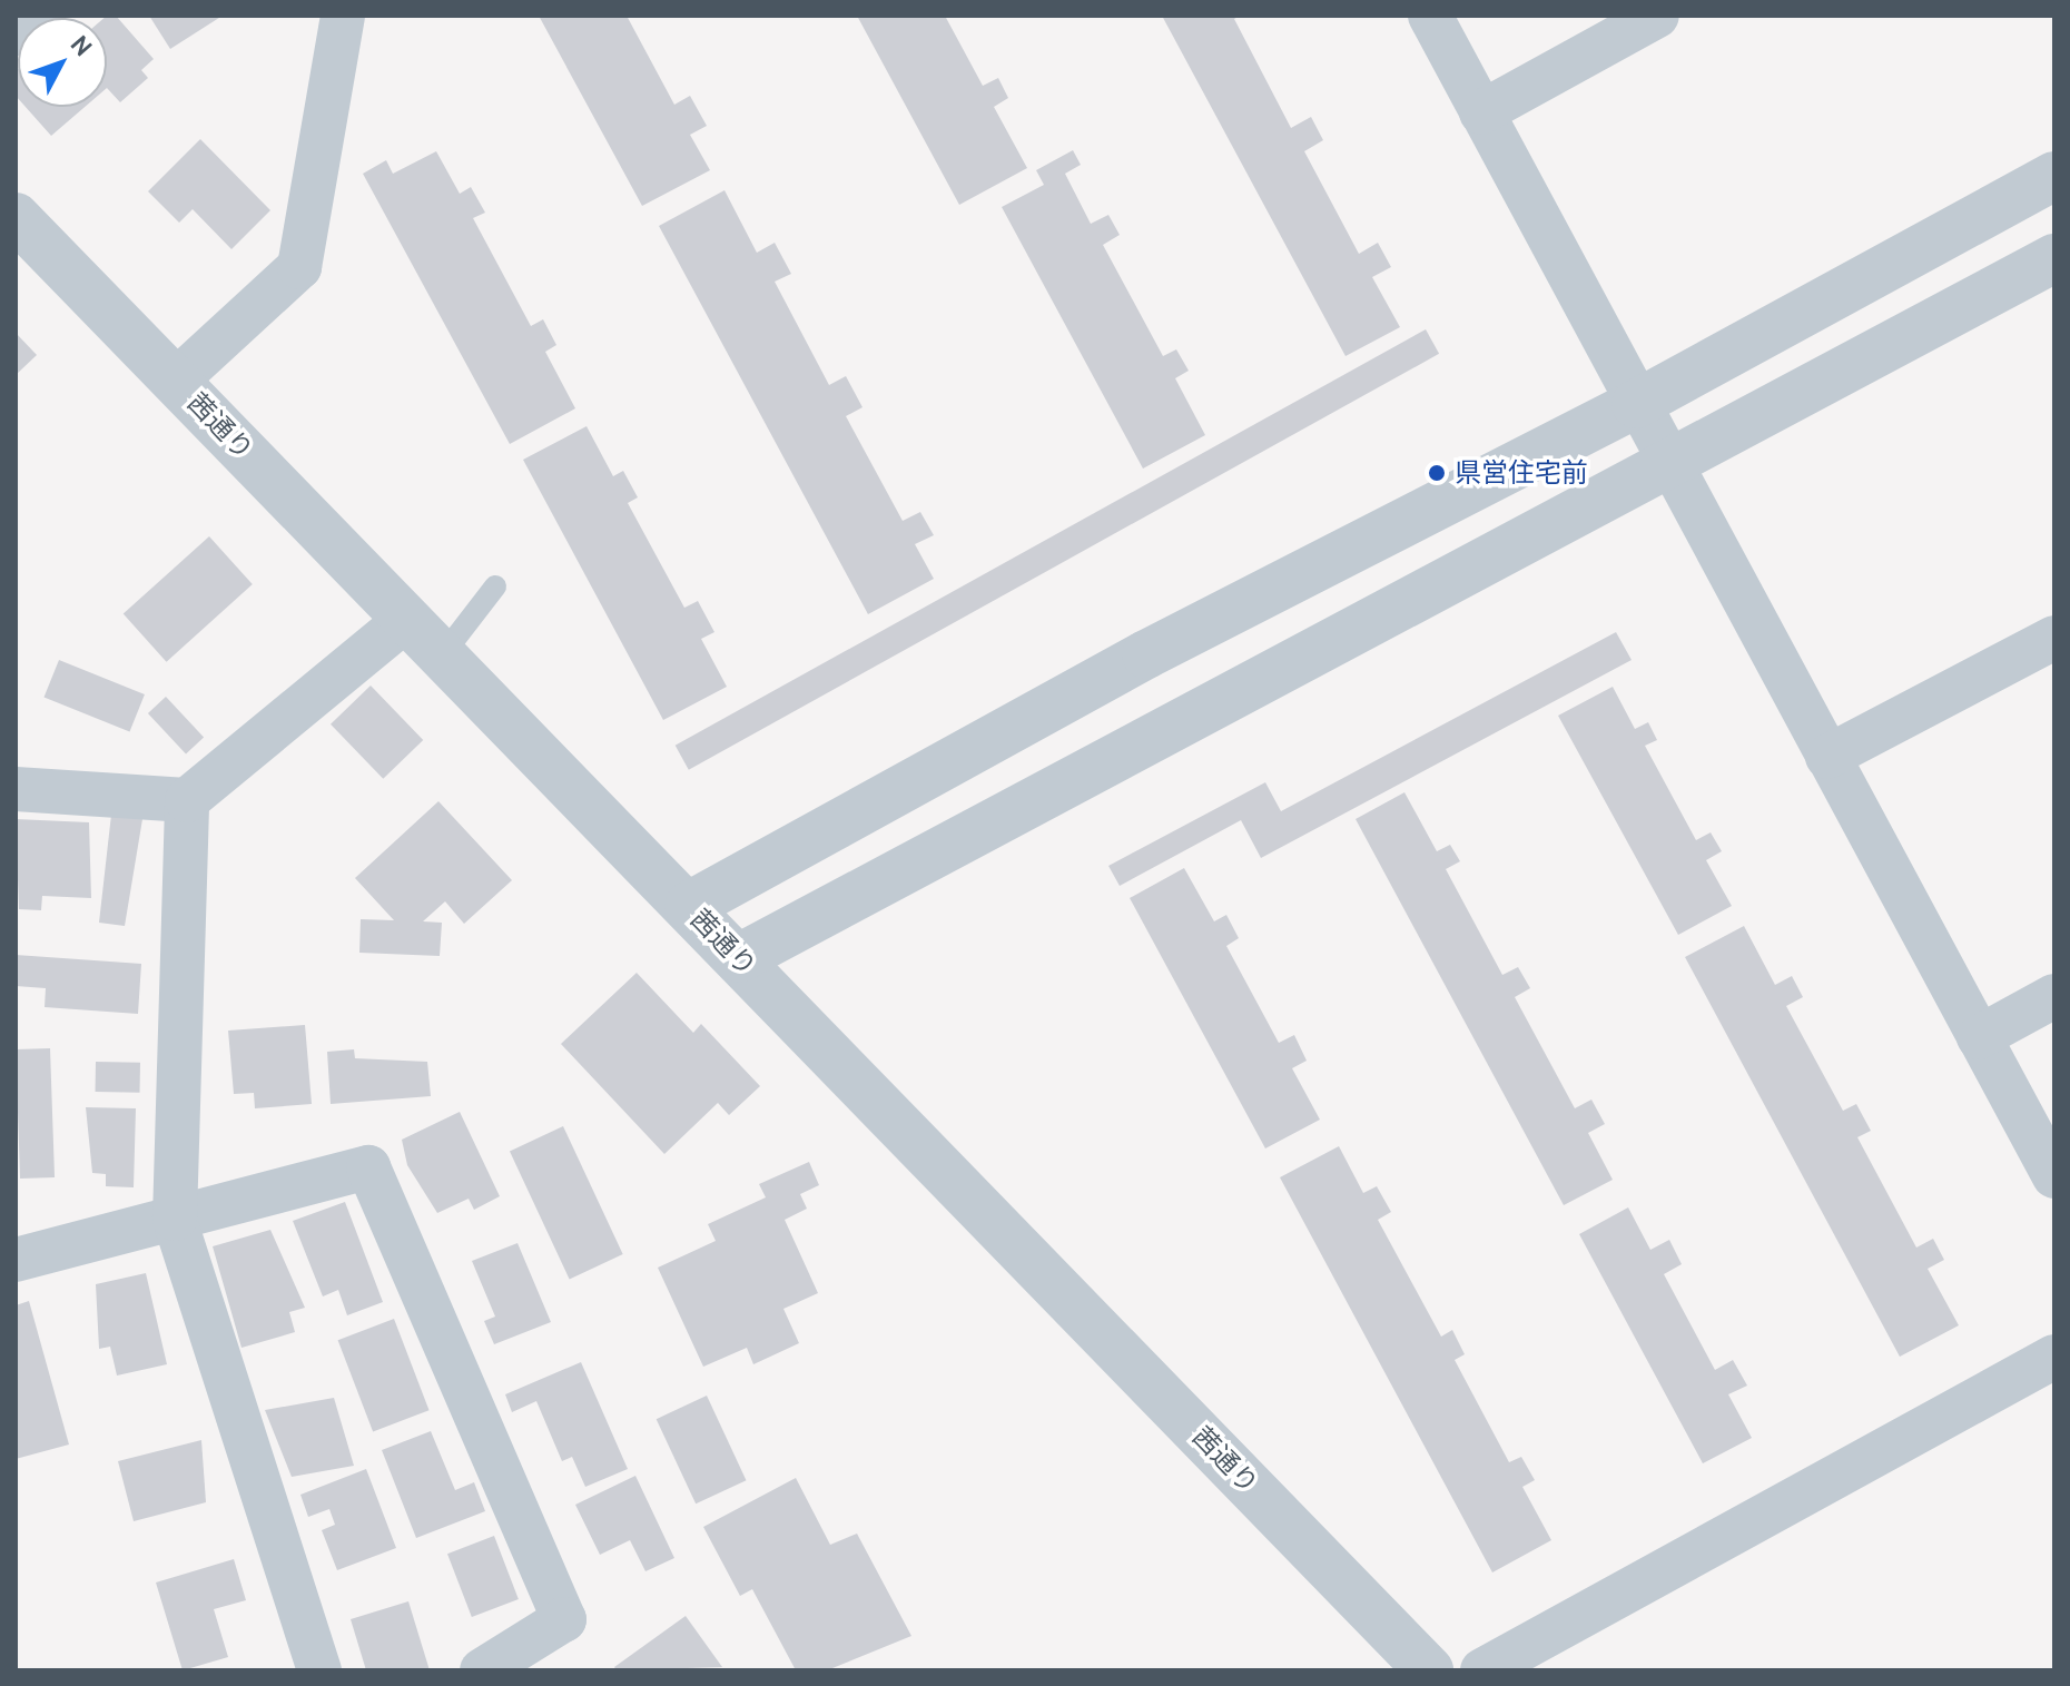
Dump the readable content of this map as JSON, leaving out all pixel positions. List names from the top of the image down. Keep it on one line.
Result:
{"streets":{"street":["茜通り"]},"places":["県営住宅前"],"north":"top right"}
